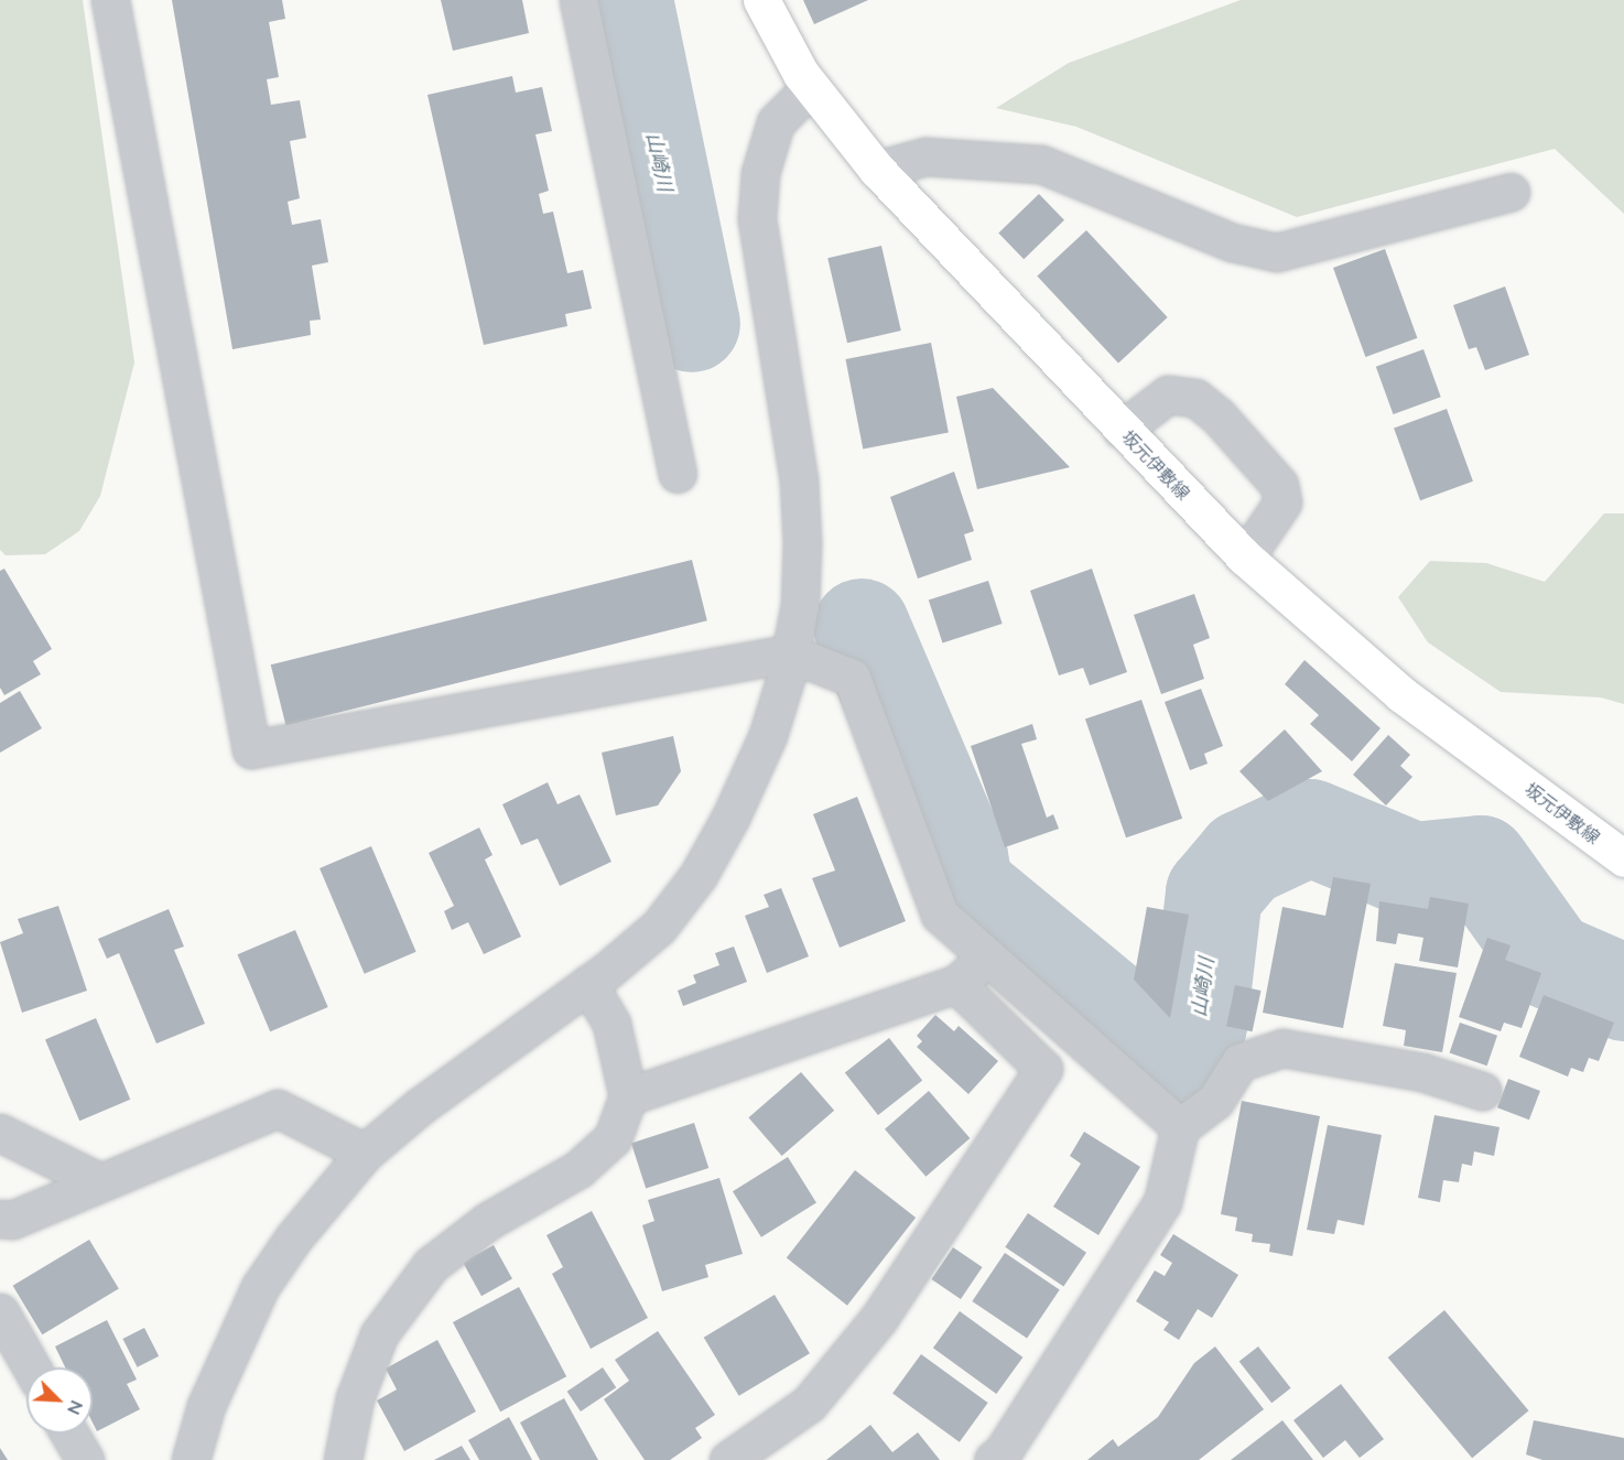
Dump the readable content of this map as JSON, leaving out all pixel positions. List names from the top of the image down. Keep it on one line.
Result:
{"streets":{"main road":["坂元伊敷線"]},"water":["山崎川"],"north":"bottom right"}
